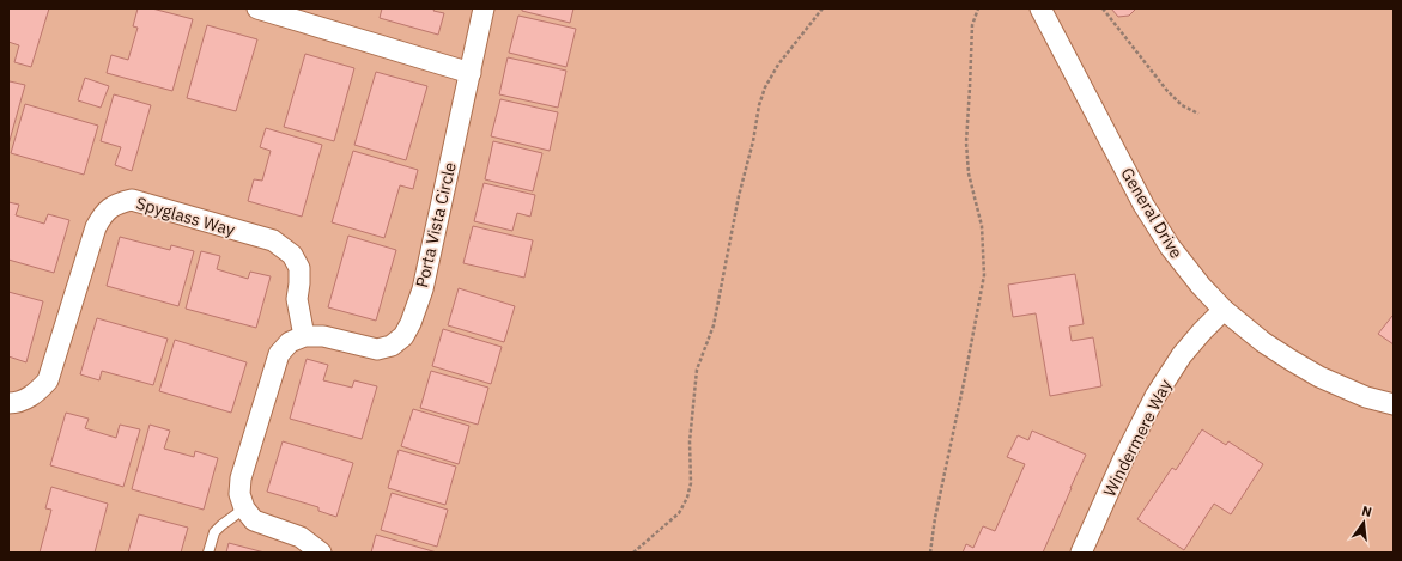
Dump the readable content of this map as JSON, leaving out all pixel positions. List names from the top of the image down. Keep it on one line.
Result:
{"streets":{"street":["General Drive","Spyglass Way","Porta Vista Circle","Windermere Way"]},"crossings":[["General Drive","Windermere Way"],["Spyglass Way","Porta Vista Circle"]],"north":"top"}
